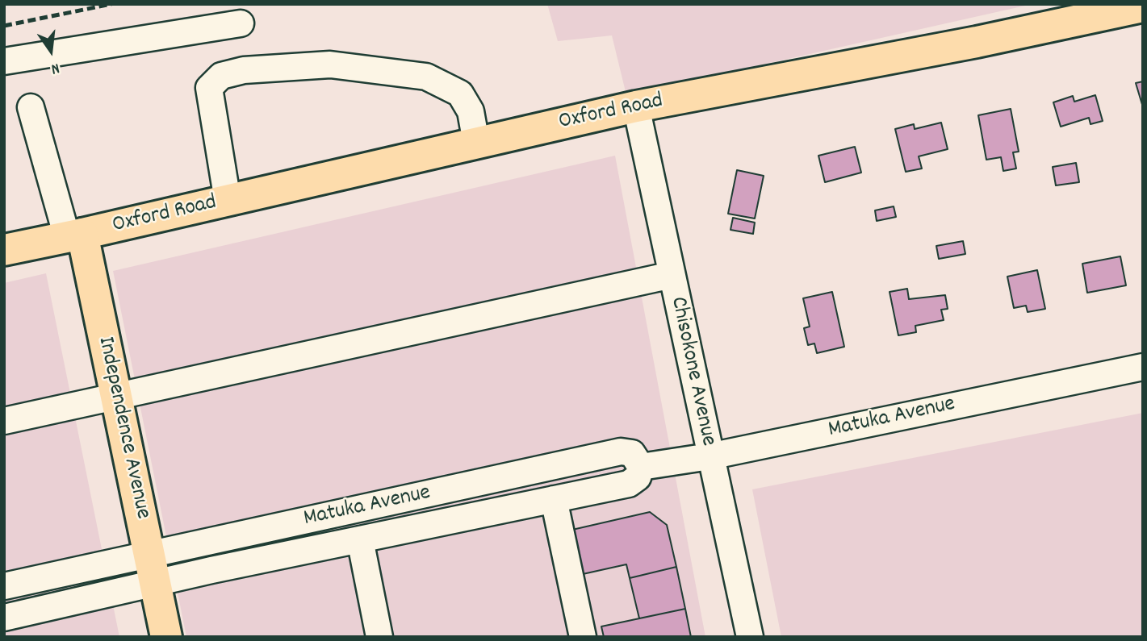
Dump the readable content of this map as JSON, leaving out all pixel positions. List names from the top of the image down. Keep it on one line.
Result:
{"streets":{"main road":["Oxford Road","Independence Avenue"],"street":["Chisokone Avenue","Matuka Avenue"]},"crossings":[["Oxford Road","Chisokone Avenue"],["Oxford Road","Independence Avenue"],["Chisokone Avenue","Matuka Avenue"],["Matuka Avenue","Independence Avenue"]],"north":"bottom"}
